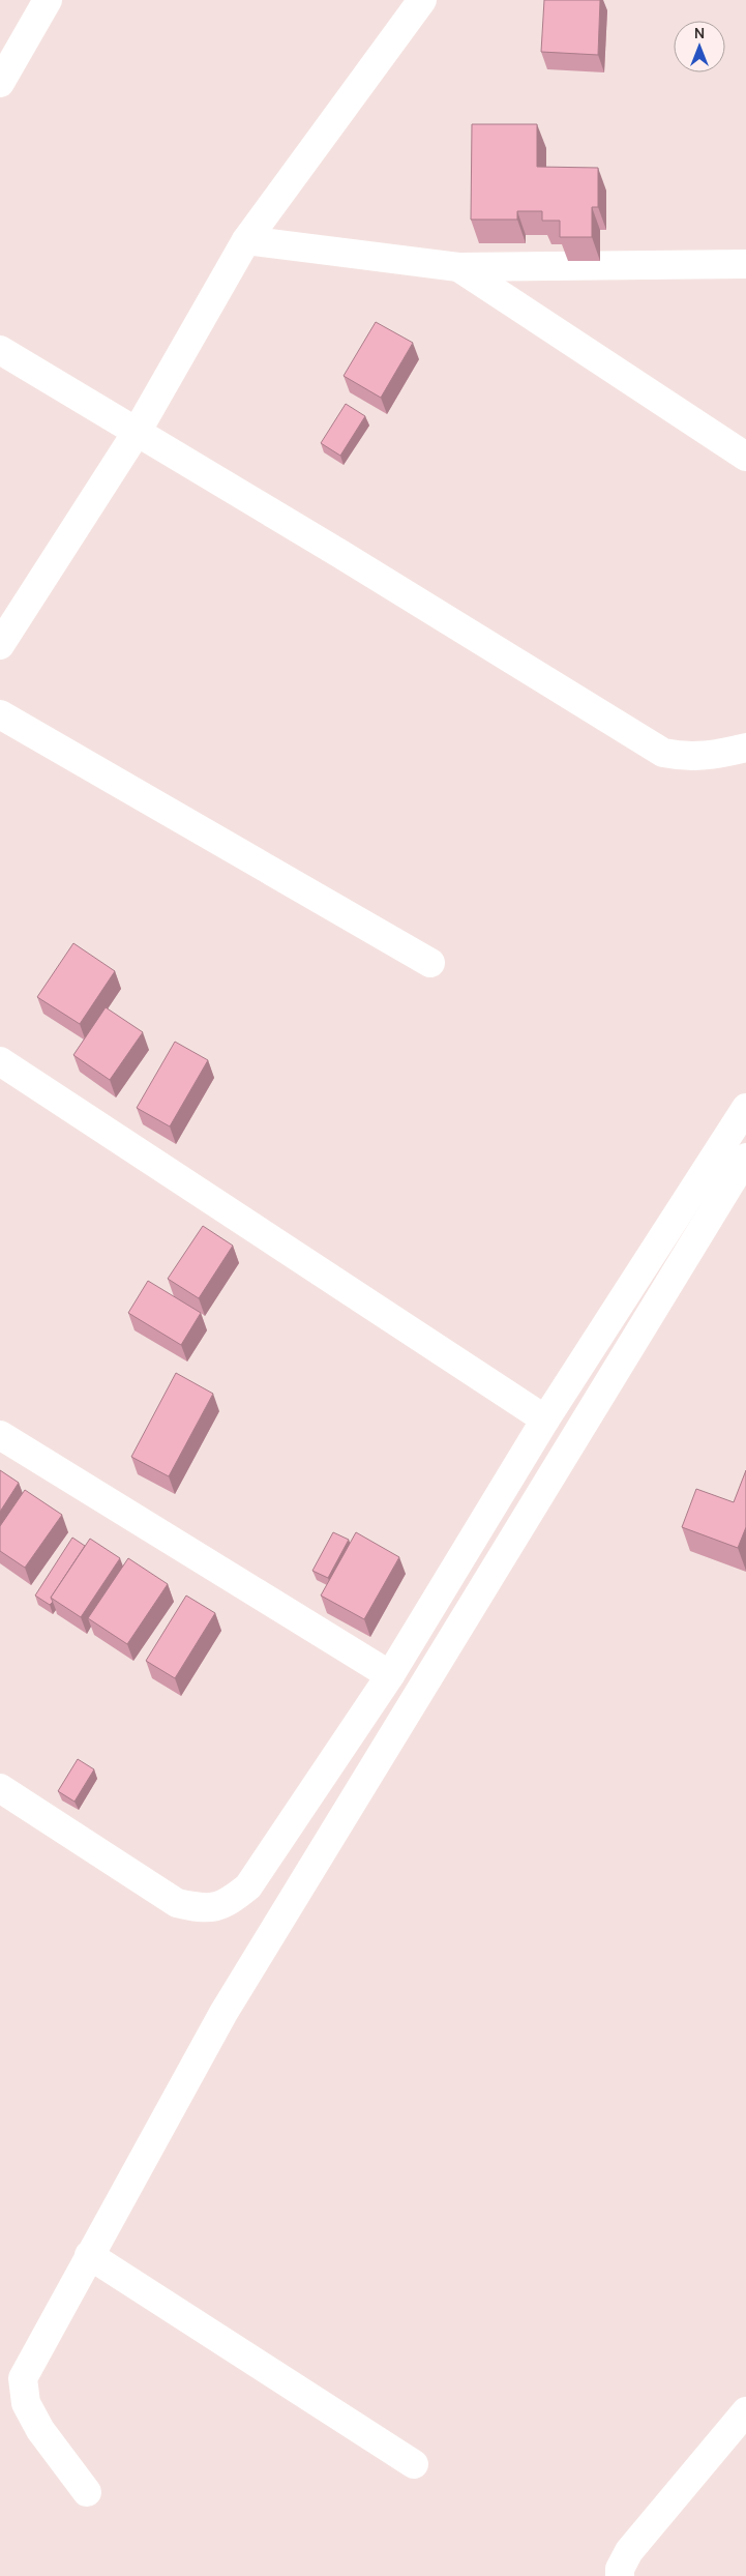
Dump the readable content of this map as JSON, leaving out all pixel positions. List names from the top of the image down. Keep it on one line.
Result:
{"north":"top"}
